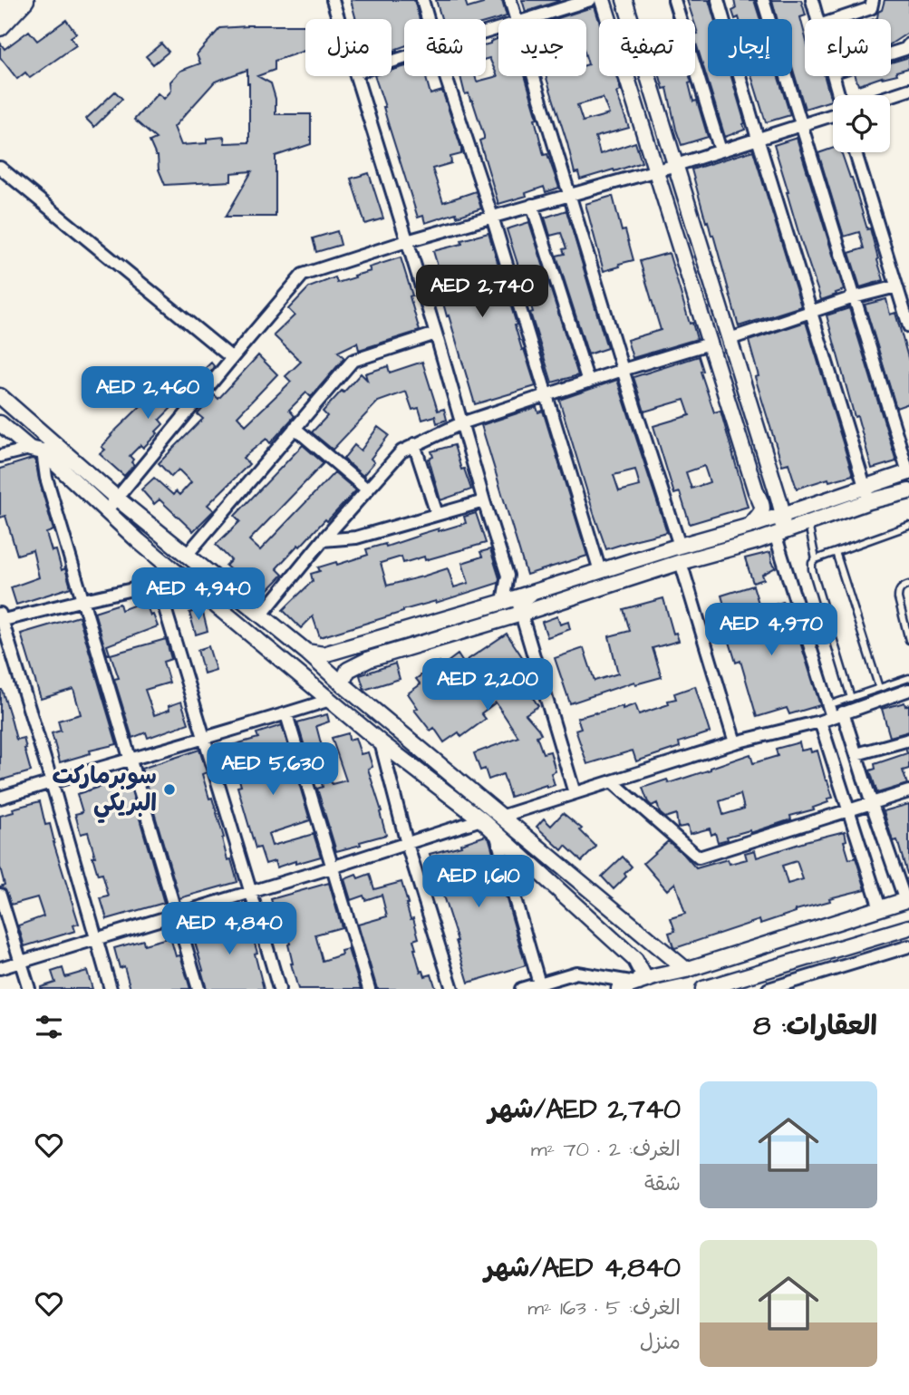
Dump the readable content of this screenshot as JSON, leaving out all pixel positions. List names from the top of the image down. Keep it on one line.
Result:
{"places":["سوبرماركت البريكي"],"page":{"chip":["شراء","إيجار","تصفية","جديد","شقة","منزل"],"price":["AED 2,740","AED 2,460","AED 4,940","AED 4,970","AED 2,200","AED 5,630","AED 1,610","AED 4,840"],"heading":"العقارات: 8","list":[{"name":"AED 2,740/شهر","note":"الغرف: 2 · 70 m² · شقة"},{"name":"AED 4,840/شهر","note":"الغرف: 5 · 163 m² · منزل"}]}}
